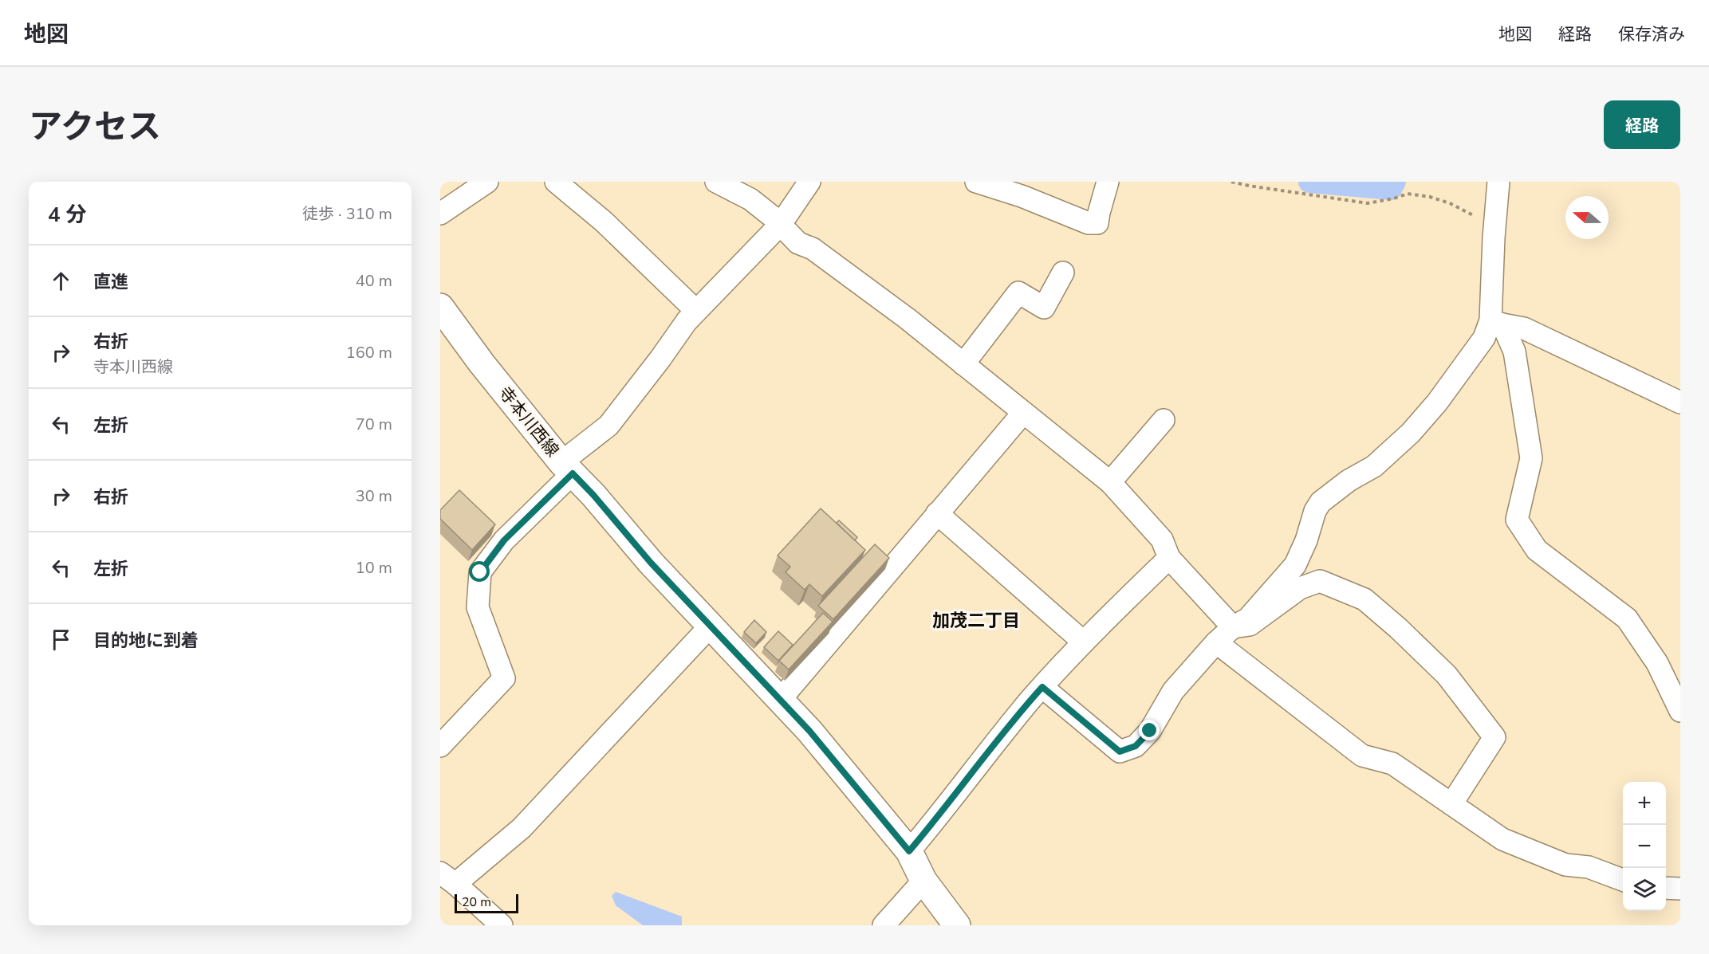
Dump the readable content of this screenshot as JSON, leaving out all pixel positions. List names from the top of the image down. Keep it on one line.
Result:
{"streets":{"main road":["寺本川西線"]},"districts":["加茂二丁目"],"scale_bar":"20 m","north":"left","page":{"header":"地図","nav":["地図","経路","保存済み"],"title":"アクセス","buttons":"経路","heading":["4 分","徒歩 · 310 m"],"list":[["直進","40 m"],["右折","寺本川西線","160 m"],["左折","70 m"],["右折","30 m"],["左折","10 m"],"目的地に到着"],"map_buttons":["+","−"],"scale":"20 m"}}
